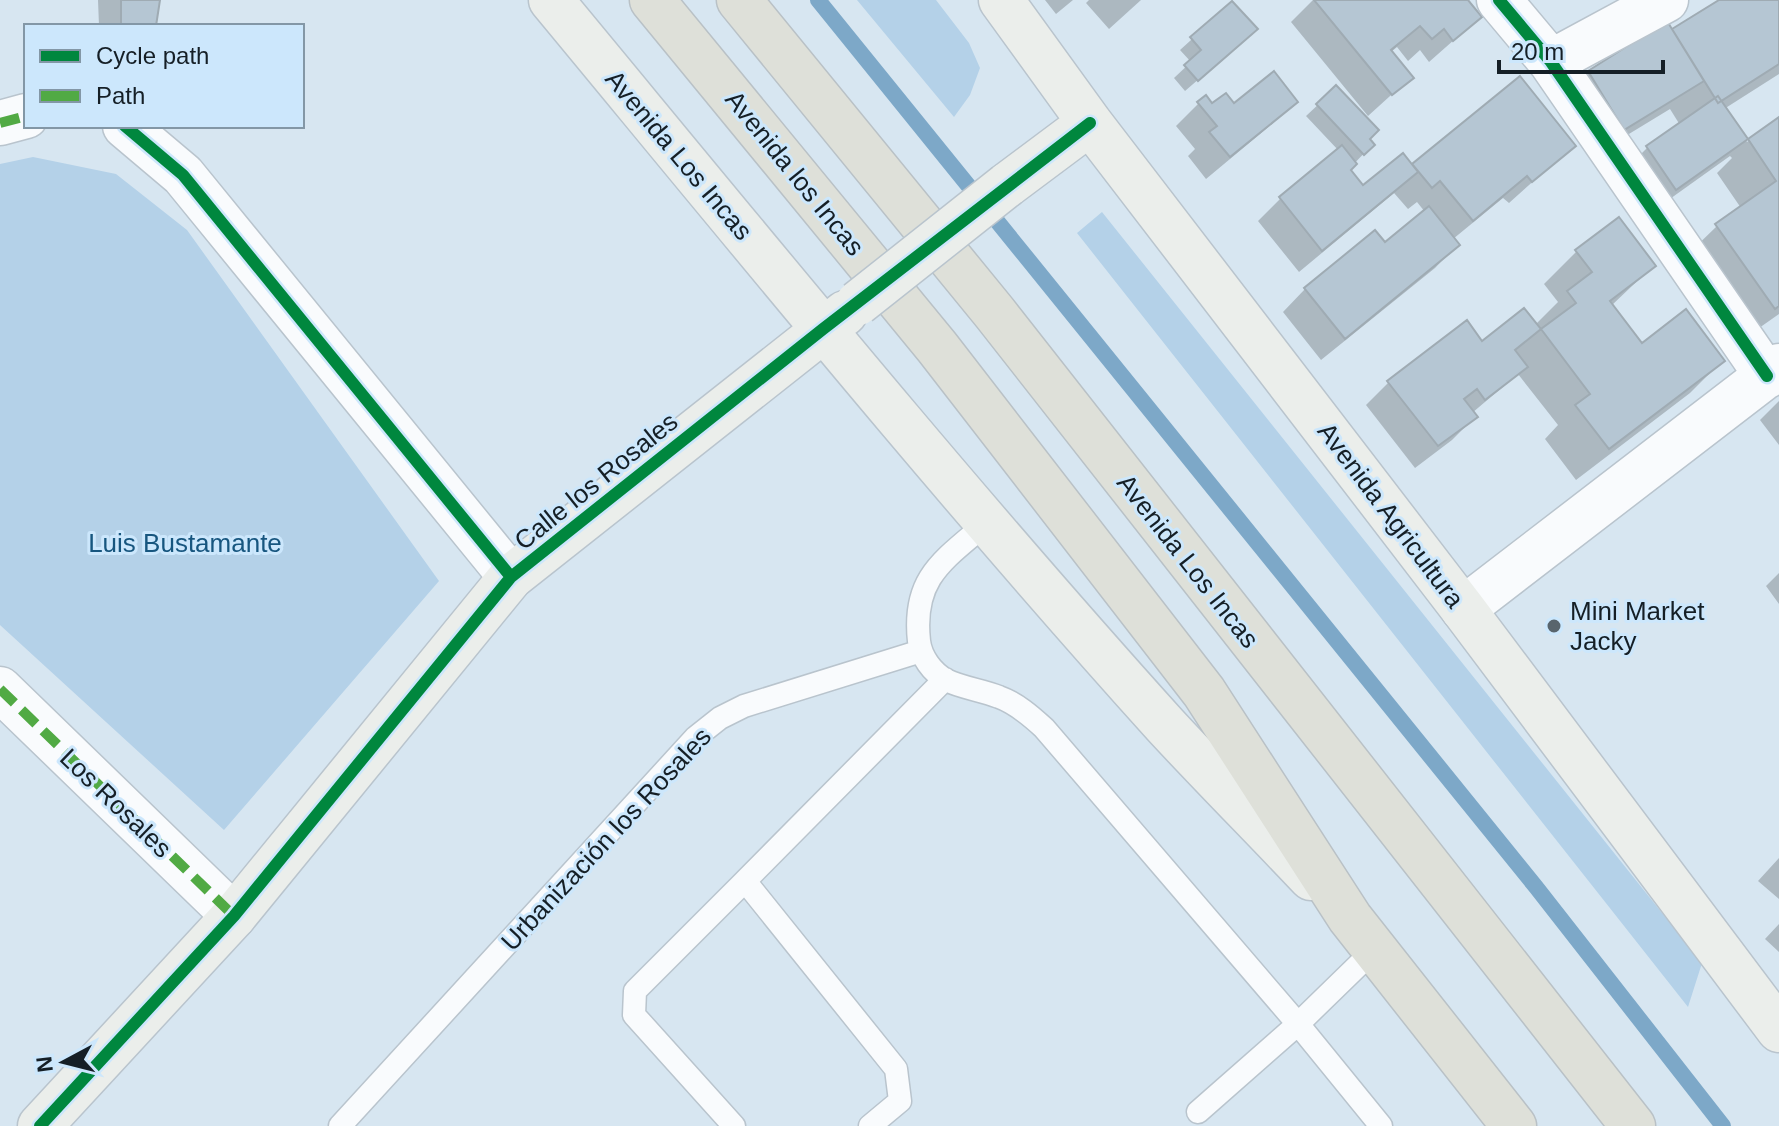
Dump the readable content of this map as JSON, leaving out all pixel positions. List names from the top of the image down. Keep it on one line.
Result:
{"streets":{"main road":["Avenida Los Incas","Avenida los Incas","Calle los Rosales","Avenida Agricultura"],"street":["Los Rosales"],"lane":["Urbanización los Rosales"]},"crossings":[["Avenida Los Incas","Avenida los Incas"],["Avenida Los Incas","Calle los Rosales"],["Calle los Rosales","Avenida Agricultura"],["Calle los Rosales","Los Rosales"]],"parks":["Luis Bustamante"],"places":["Mini Market Jacky"],"legend":["Cycle path","Path"],"scale_bar":"20 m","north":"left"}
